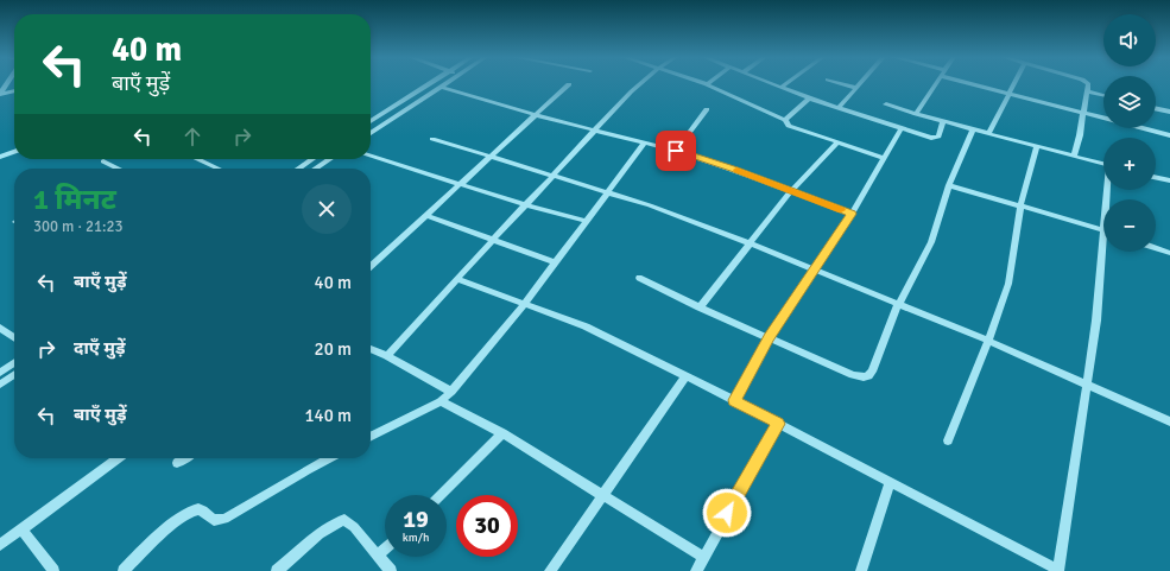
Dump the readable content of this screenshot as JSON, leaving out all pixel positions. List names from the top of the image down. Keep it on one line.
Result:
{"page":{"map_buttons":["+","−"],"turn":["40 m","बाएँ मुड़ें"],"heading":["1 मिनट","300 m · 21:23"],"list":[{"name":"बाएँ मुड़ें","value":"40 m"},{"name":"दाएँ मुड़ें","value":"20 m"},{"name":"बाएँ मुड़ें","value":"140 m"}],"speed":"19 km/h","limit":"30"}}
